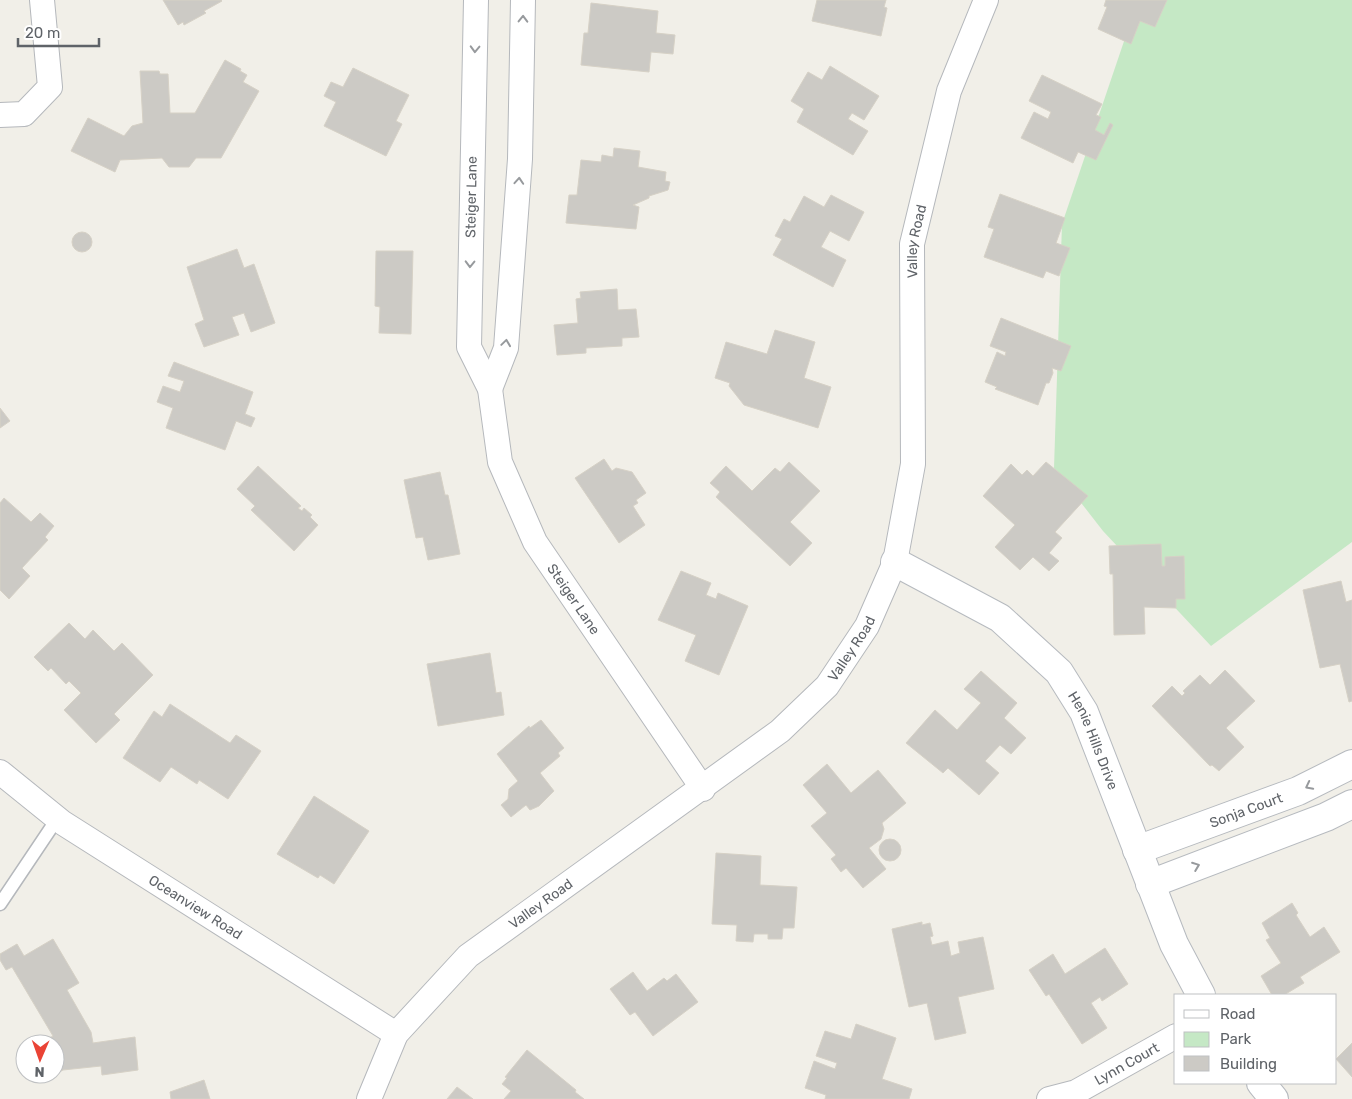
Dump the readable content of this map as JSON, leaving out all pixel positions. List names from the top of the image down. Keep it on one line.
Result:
{"streets":{"street":["Steiger Lane","Valley Road","Henie Hills Drive","Sonja Court","Oceanview Road","Lynn Court"]},"crossings":[["Steiger Lane","Valley Road"],["Valley Road","Henie Hills Drive"],["Valley Road","Oceanview Road"],["Henie Hills Drive","Sonja Court"]],"legend":["Road","Park","Building"],"scale_bar":"20 m","north":"bottom"}
